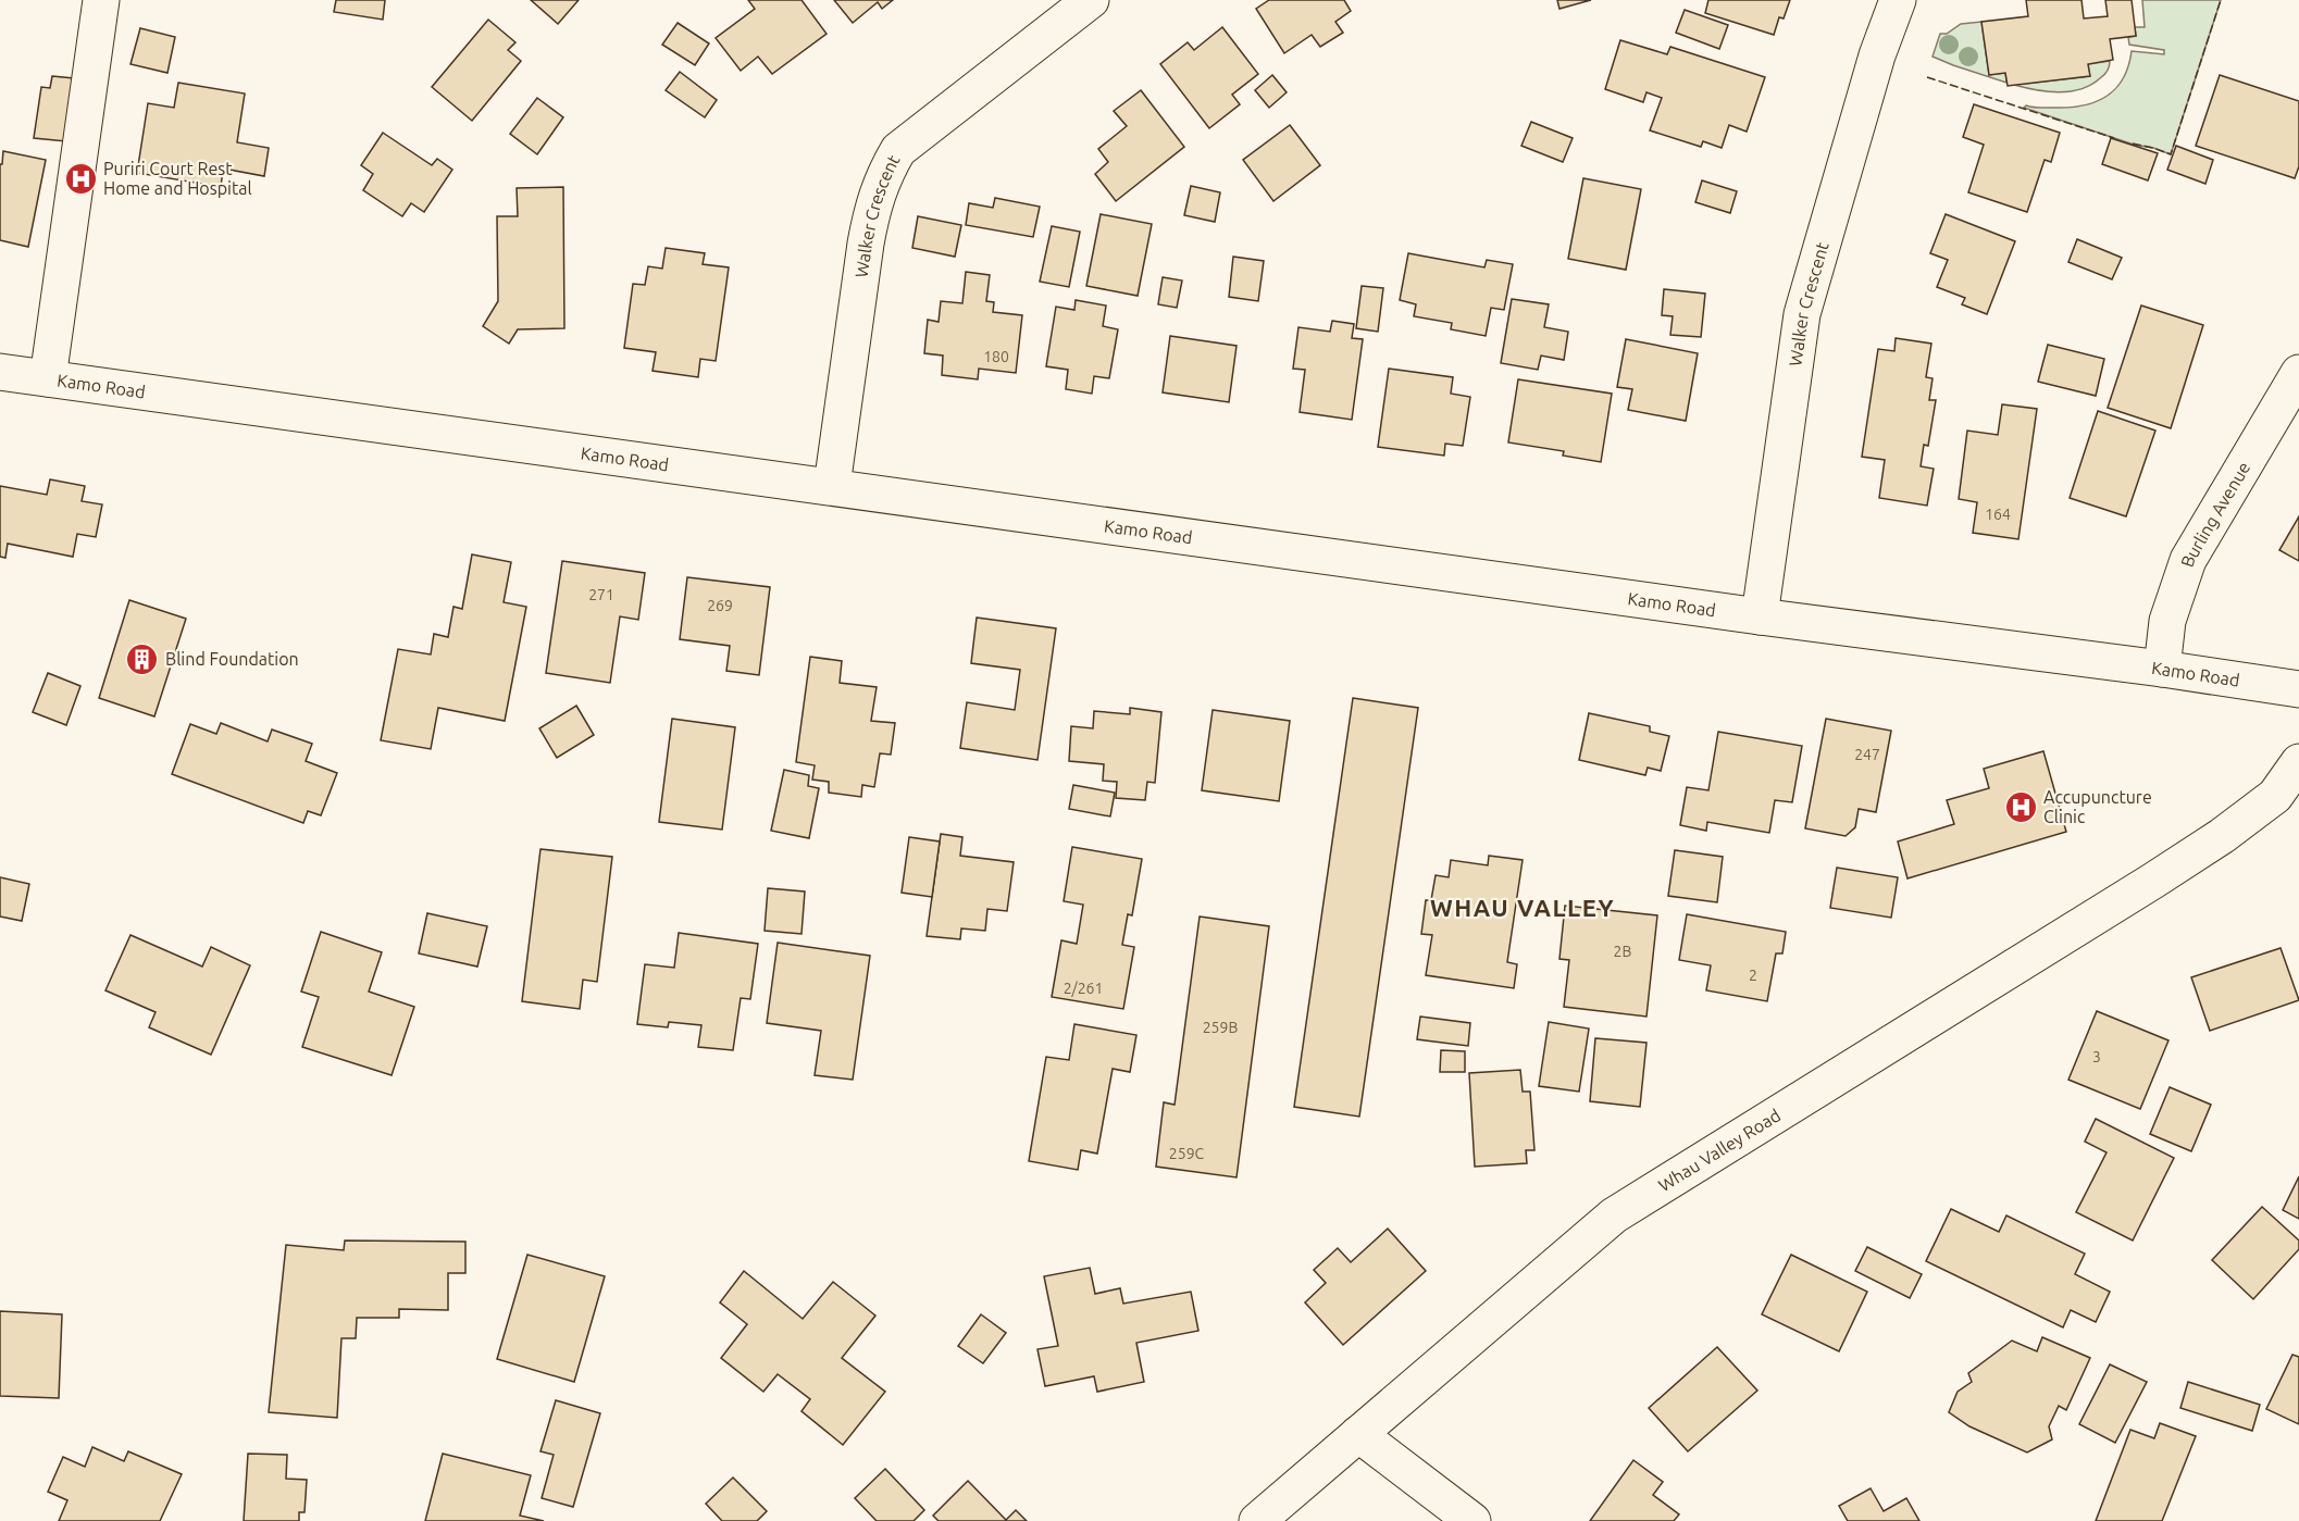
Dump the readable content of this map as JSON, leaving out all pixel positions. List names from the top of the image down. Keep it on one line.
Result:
{"streets":{"street":["Walker Crescent","Kamo Road","Burling Avenue","Whau Valley Road"]},"crossings":[["Walker Crescent","Kamo Road"],["Kamo Road","Burling Avenue"]],"districts":["WHAU VALLEY"],"places":{"hospital":["Puriri Court Rest Home and Hospital","Accupuncture Clinic"],"building":["Blind Foundation"]},"house_numbers":["180","164","271","269","247","2B","2","2/261","259B","3","259C"]}
